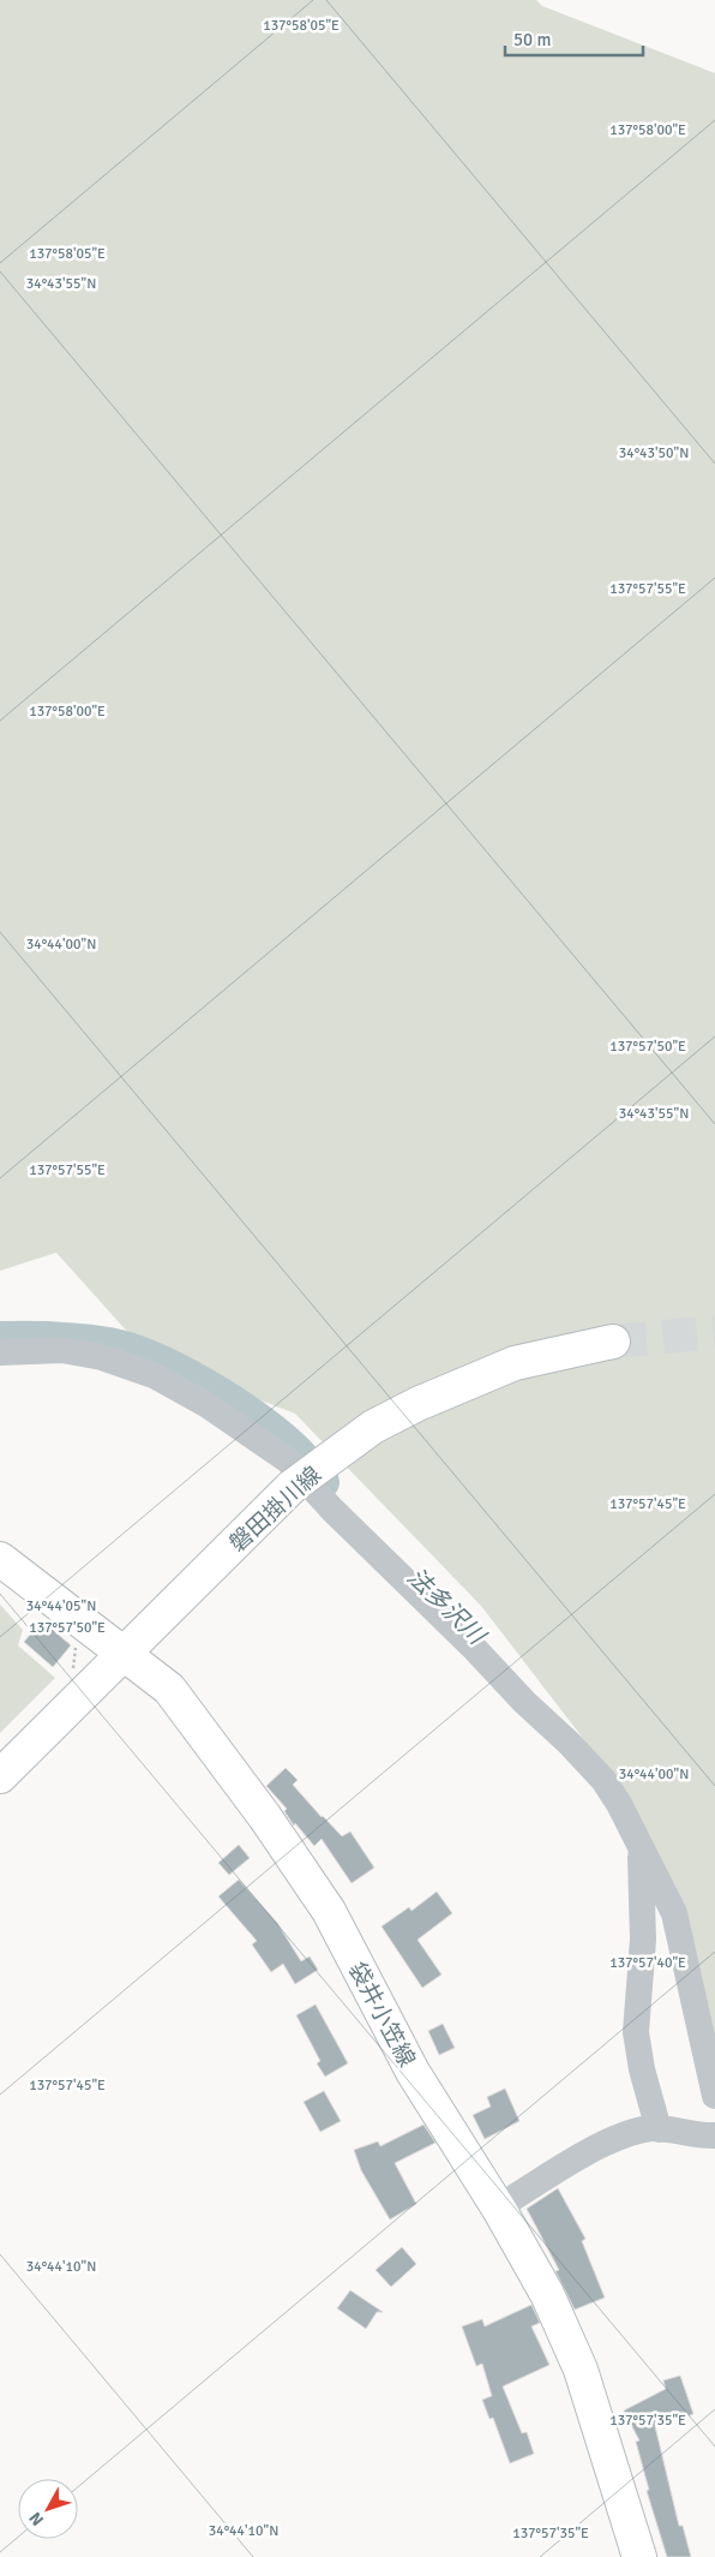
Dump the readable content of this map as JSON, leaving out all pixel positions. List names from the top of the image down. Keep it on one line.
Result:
{"streets":{"main road":["磐田掛川線","袋井小笠線"]},"crossings":[["磐田掛川線","袋井小笠線"]],"water":["法多沢川"],"scale_bar":"50 m","north":"bottom left","coordinates":["137°58'05\"E","137°58'00\"E","34°43'55\"N","34°43'50\"N","137°57'55\"E","34°44'00\"N","137°57'50\"E","137°57'45\"E","34°44'05\"N","137°57'40\"E","34°44'10\"N","137°57'35\"E"]}
